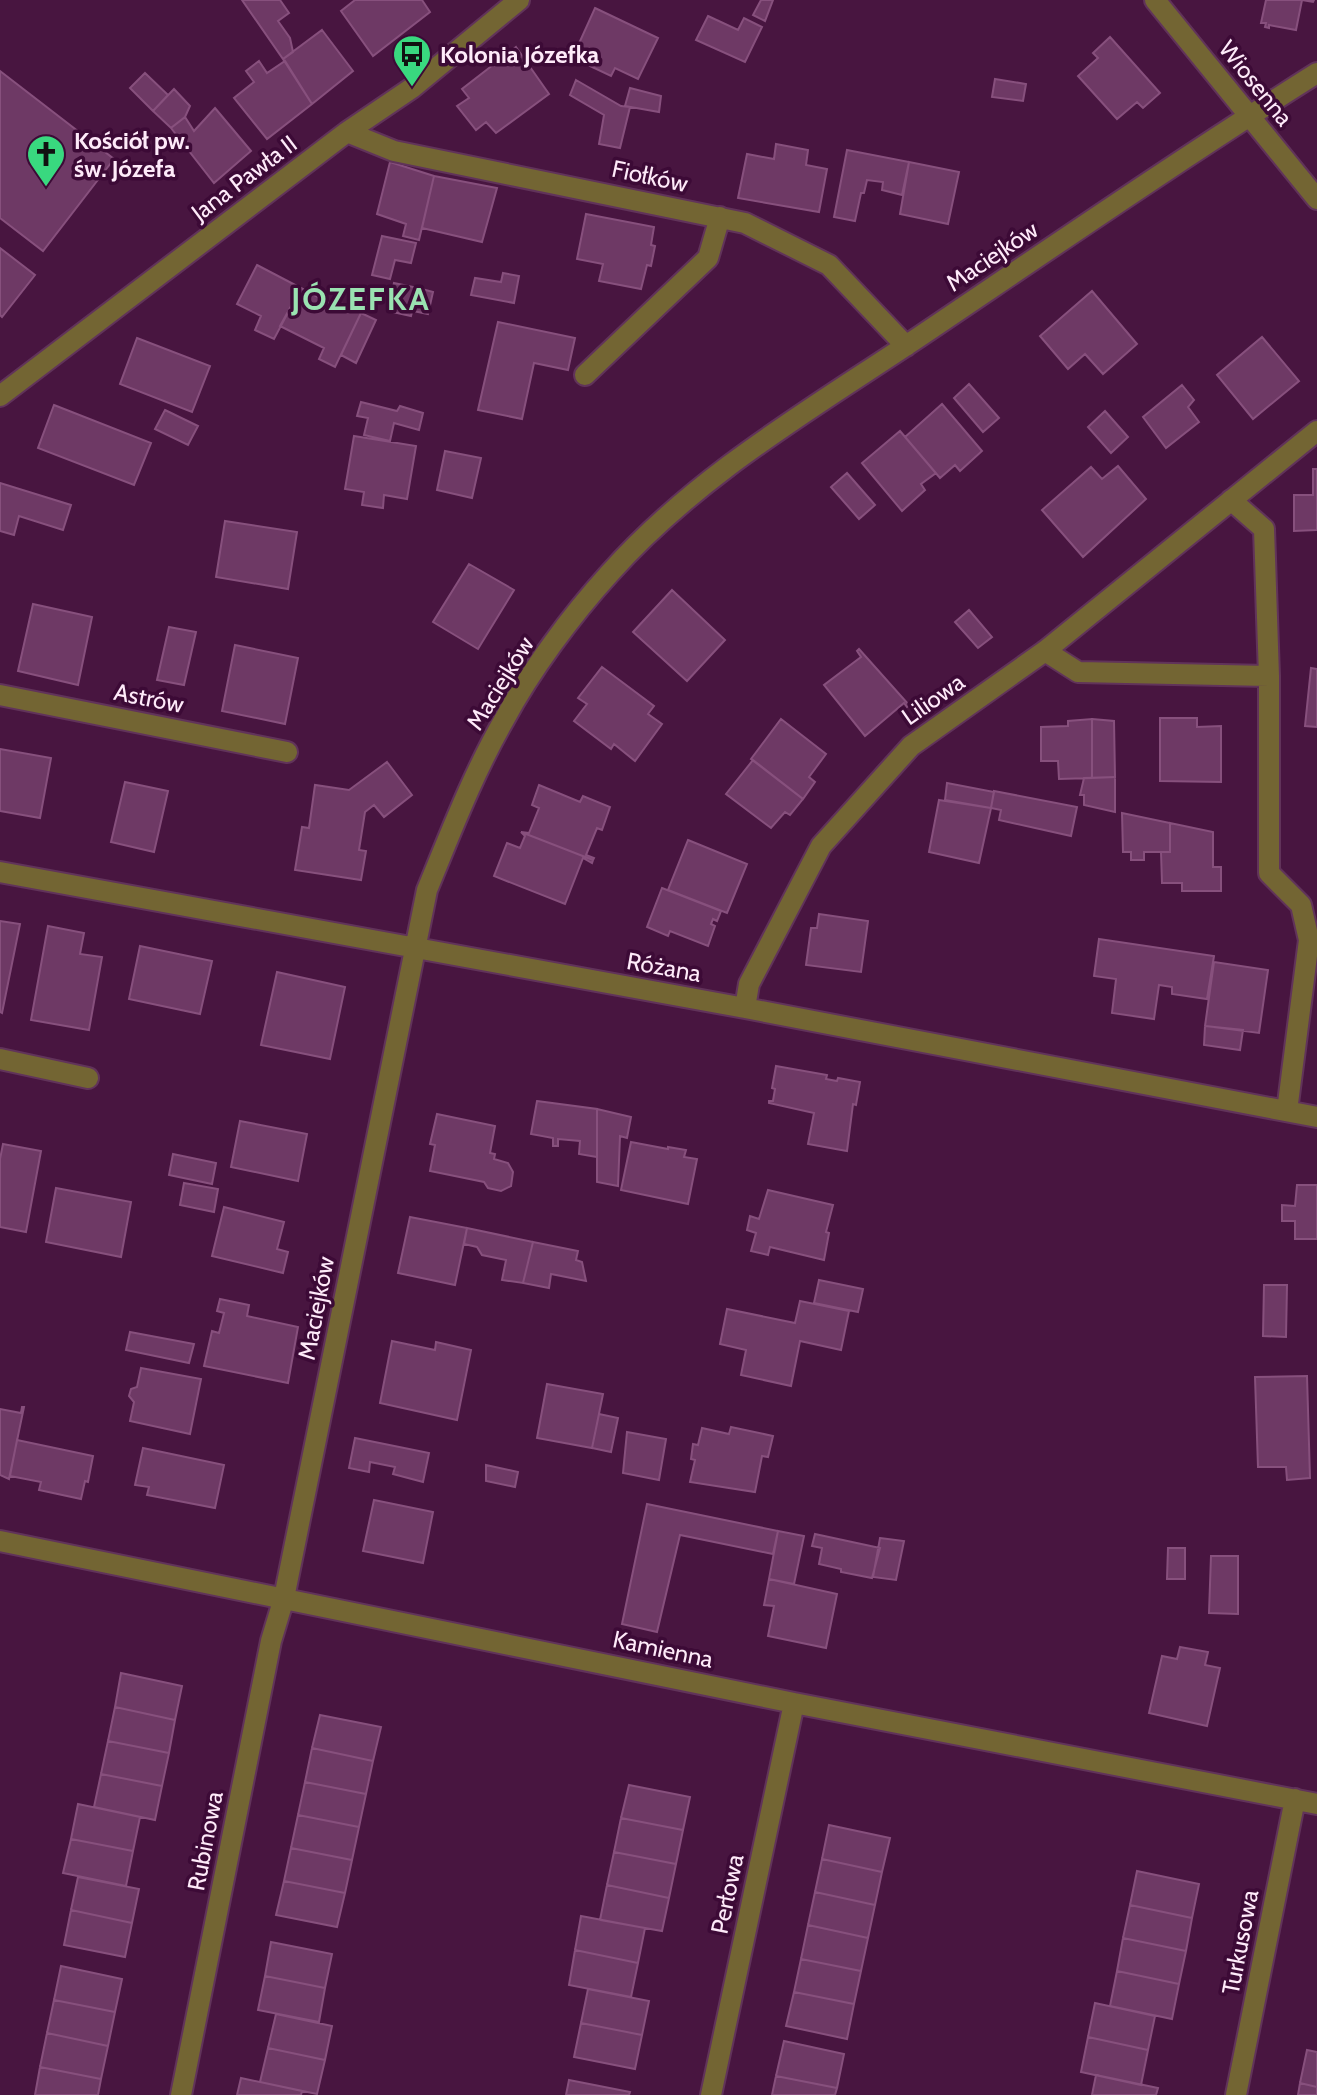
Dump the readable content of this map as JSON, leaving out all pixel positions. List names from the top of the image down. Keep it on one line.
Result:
{"streets":{"street":["Wiosenna","Fiołków","Jana Pawła II","Maciejków","Astrów","Liliowa","Różana","Kamienna","Rubinowa","Perłowa","Turkusowa"]},"crossings":[["Wiosenna","Maciejków"],["Fiołków","Jana Pawła II"],["Fiołków","Maciejków"],["Maciejków","Różana"],["Maciejków","Kamienna"],["Maciejków","Rubinowa"],["Liliowa","Różana"],["Kamienna","Rubinowa"],["Kamienna","Perłowa"],["Kamienna","Turkusowa"]],"districts":["JÓZEFKA"],"places":{"bus stop":["Kolonia Józefka"],"church":["Kościół pw. św. Józefa"]}}
